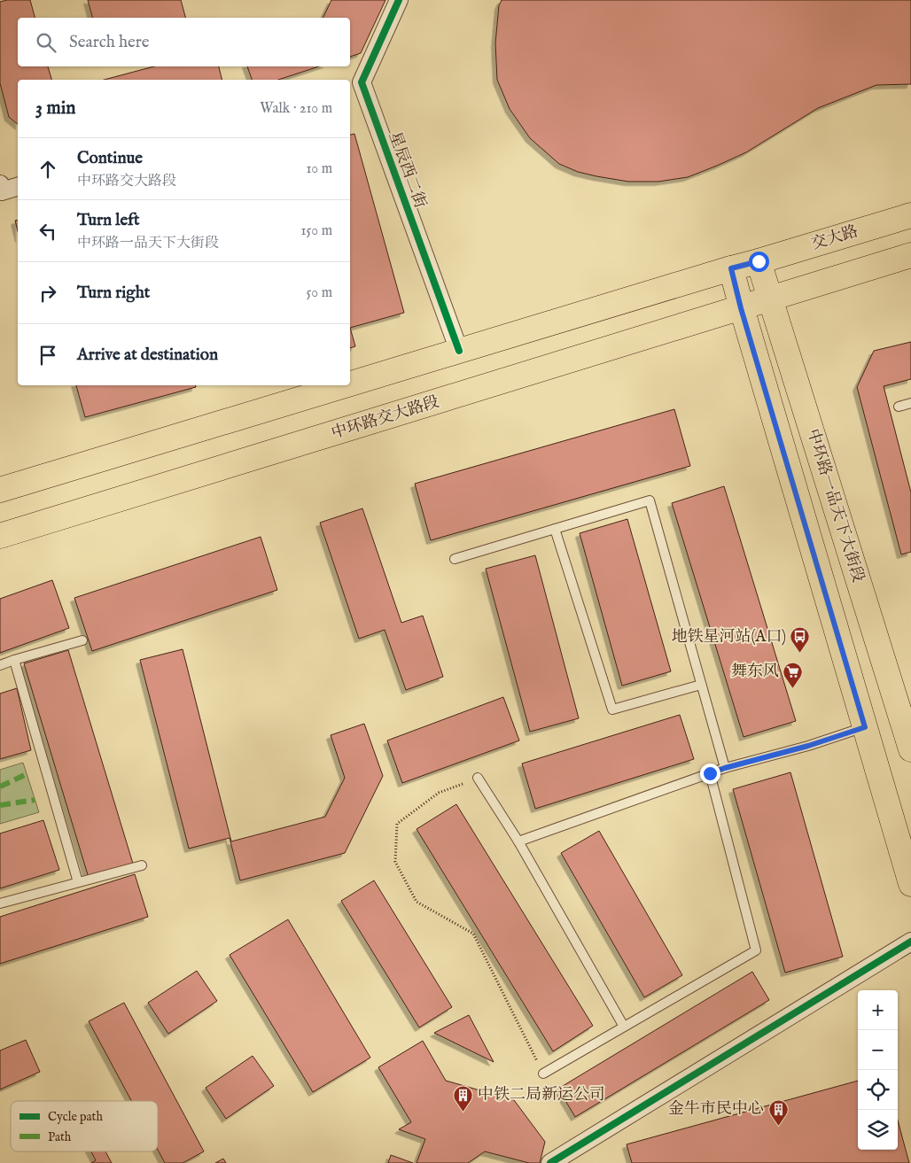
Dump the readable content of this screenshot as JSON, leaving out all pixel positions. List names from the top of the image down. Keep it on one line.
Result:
{"streets":{"main road":["交大路","中环路交大路段","中环路一品天下大街段"],"street":["星辰西二街"]},"crossings":[["交大路","中环路一品天下大街段"],["中环路交大路段","中环路一品天下大街段"]],"places":{"bus stop":["地铁星河站(A口)"],"supermarket":["舞东风"],"building":["中铁二局新运公司","金牛市民中心"]},"legend":["Cycle path","Path"],"page":{"search":"Search here","heading":["3 min","Walk · 210 m"],"list":[["Continue","中环路交大路段","10 m"],["Turn left","中环路一品天下大街段","150 m"],["Turn right","50 m"],"Arrive at destination"],"map_buttons":["+","−"]}}
